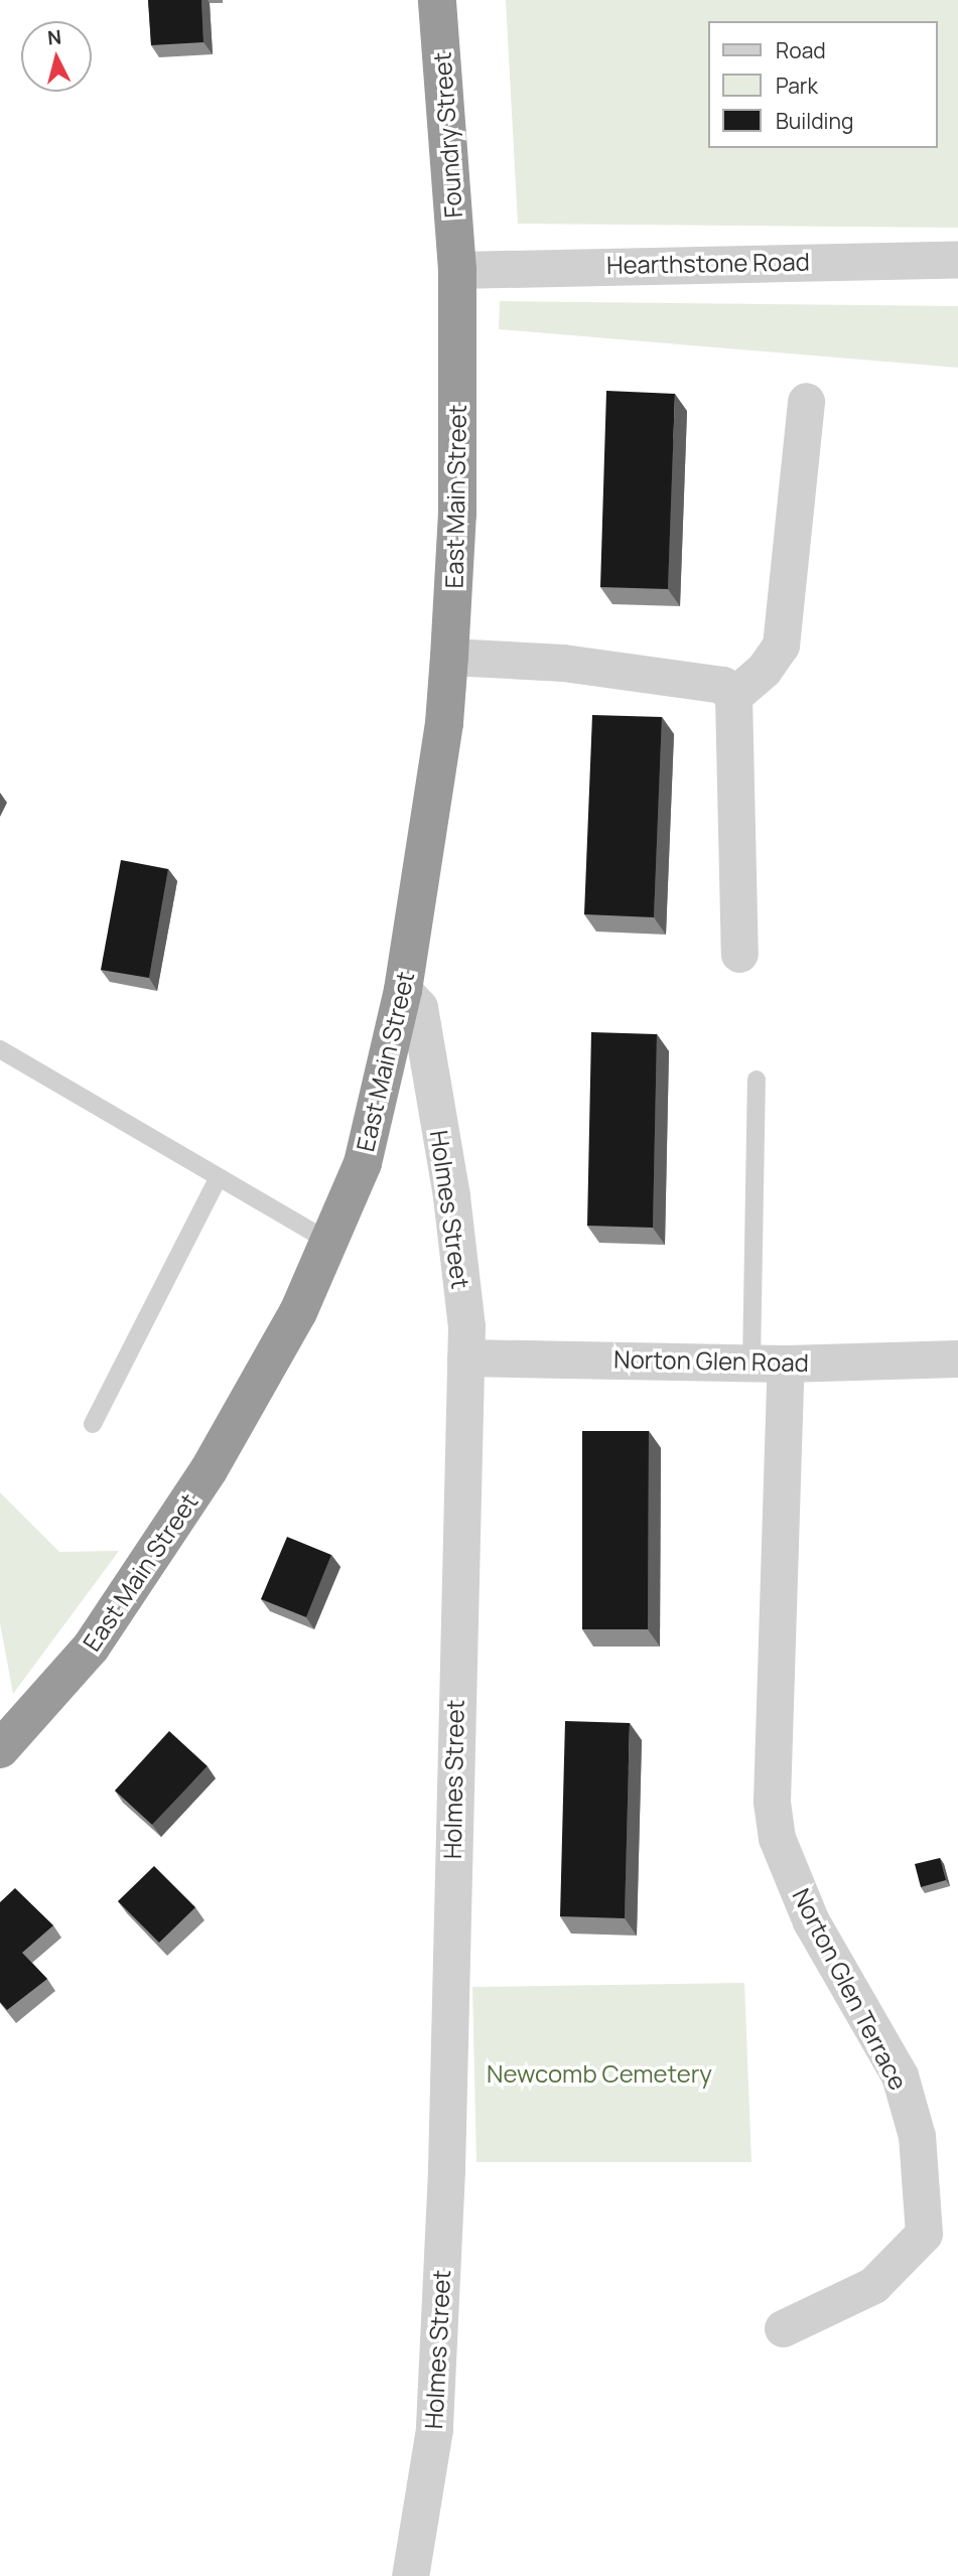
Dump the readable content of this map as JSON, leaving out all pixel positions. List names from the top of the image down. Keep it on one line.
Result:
{"streets":{"highway":["Foundry Street","East Main Street"],"street":["Hearthstone Road","Holmes Street","Norton Glen Road","Norton Glen Terrace"]},"crossings":[["Foundry Street","Hearthstone Road"],["Foundry Street","East Main Street"],["Hearthstone Road","East Main Street"],["East Main Street","Holmes Street"],["Holmes Street","Norton Glen Road"],["Norton Glen Road","Norton Glen Terrace"]],"parks":["Newcomb Cemetery"],"legend":["Road","Park","Building"],"north":"top"}
